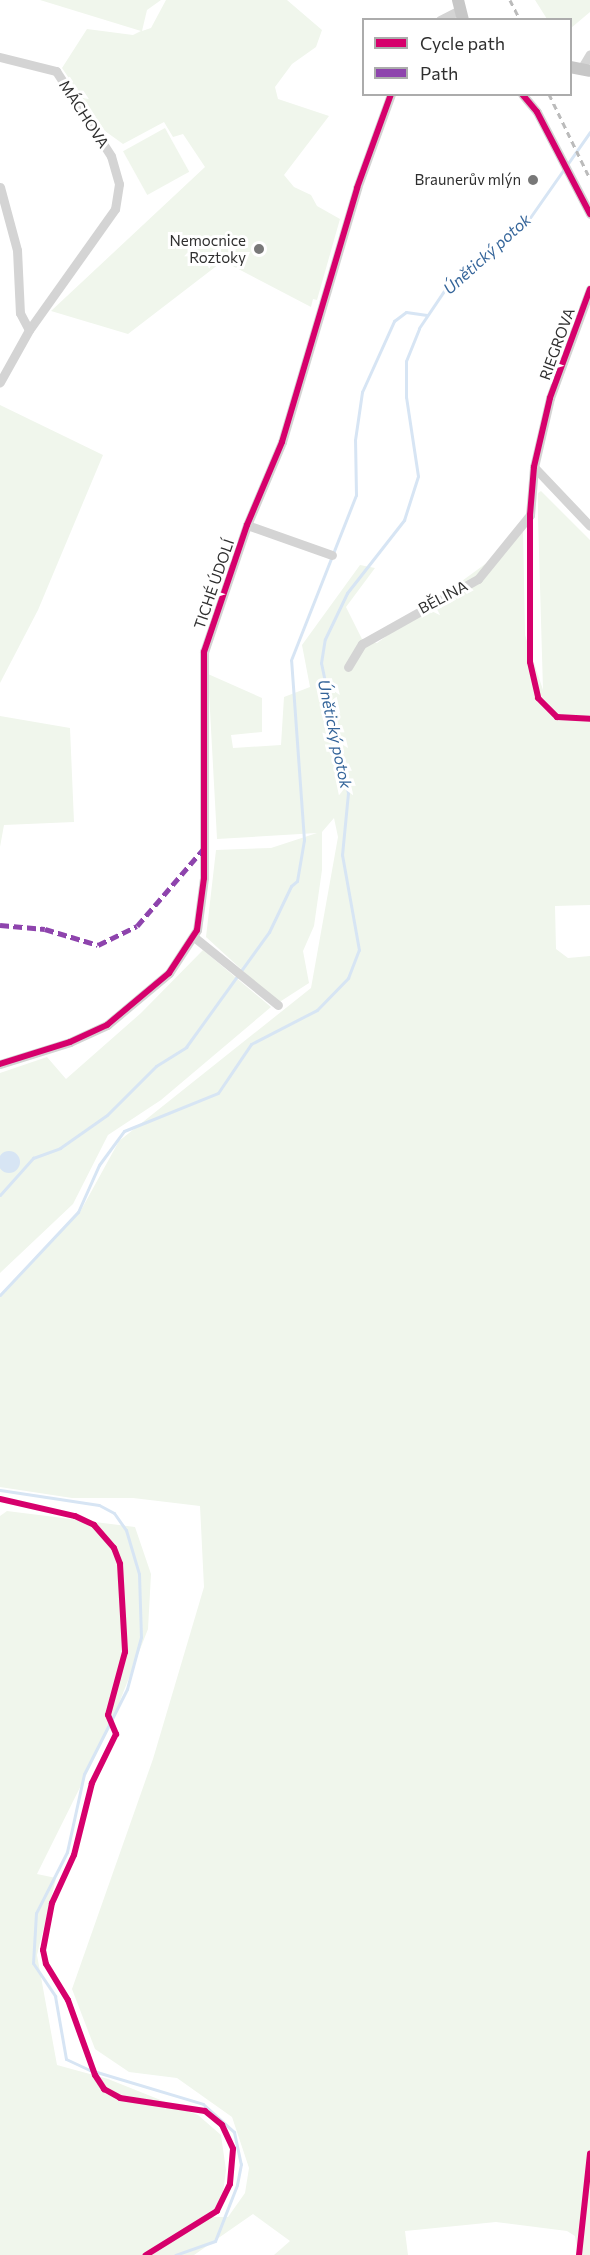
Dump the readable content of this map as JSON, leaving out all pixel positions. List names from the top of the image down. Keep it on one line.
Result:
{"streets":{"street":["MÁCHOVA","RIEGROVA","TICHÉ ÚDOLÍ","BĚLINA"]},"crossings":[["RIEGROVA","BĚLINA"]],"water":["Únětický potok"],"places":["Braunerův mlýn","Nemocnice Roztoky"],"legend":["Cycle path","Path"]}
